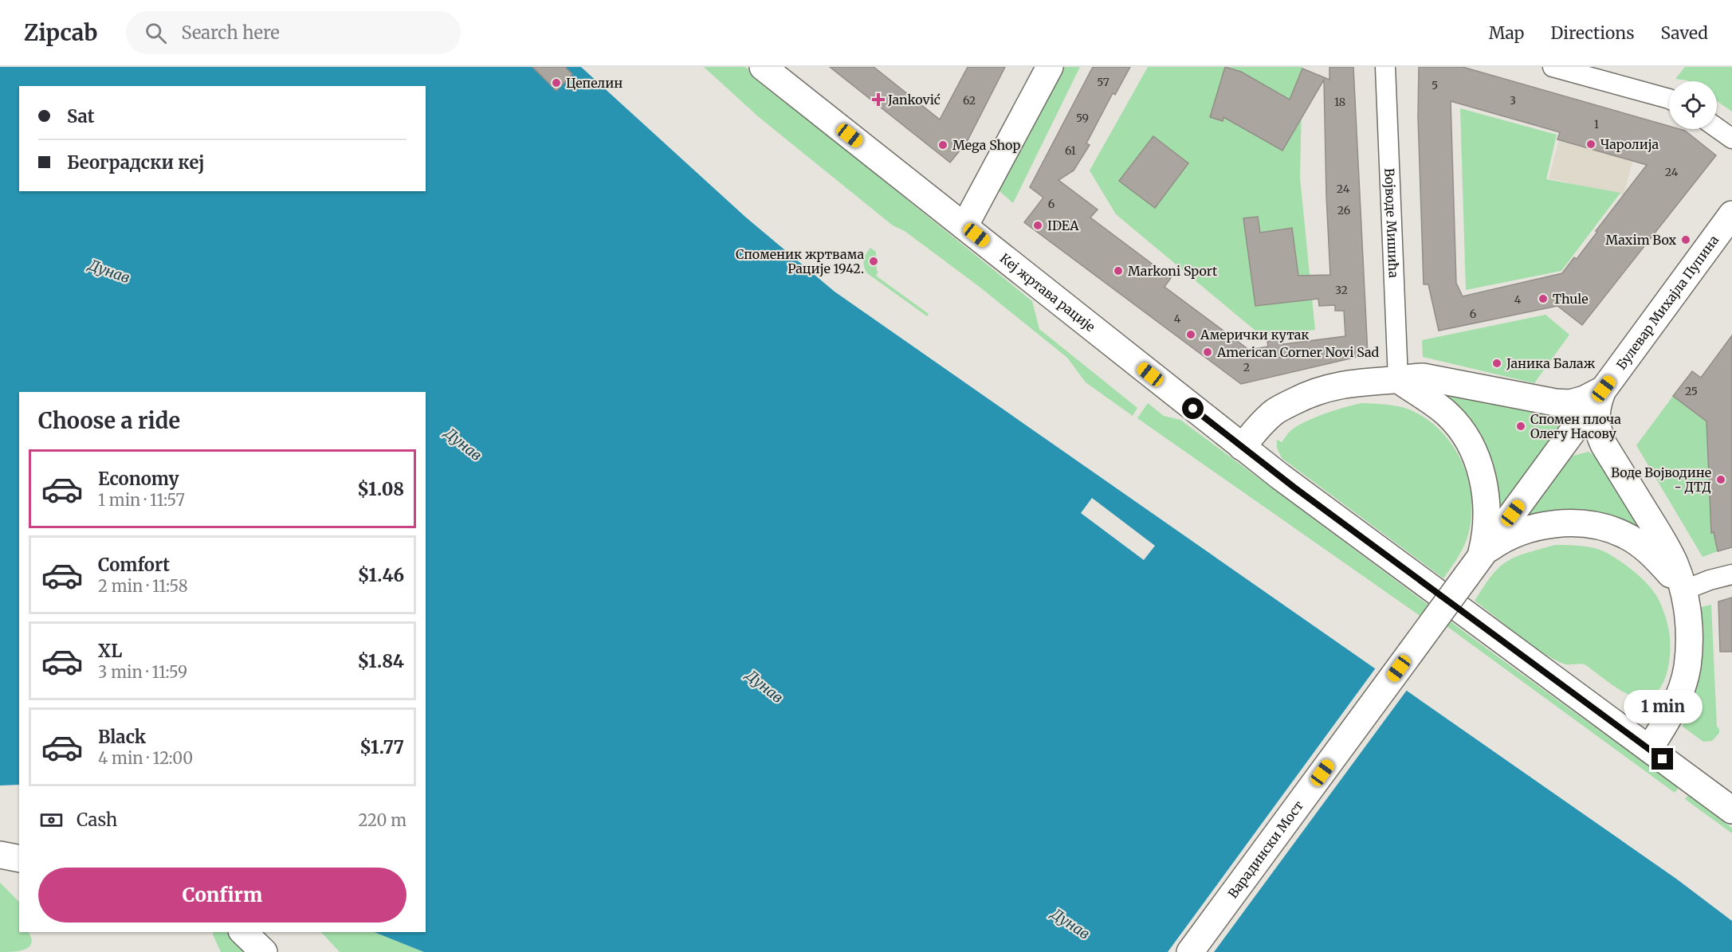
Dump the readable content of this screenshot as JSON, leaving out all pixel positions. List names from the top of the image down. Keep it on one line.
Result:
{"streets":{"main road":["Кеј жртава рације","Булевар Михајла Пупина","Варадински Мост"],"street":["Војводе Мишића"]},"crossings":[["Булевар Михајла Пупина","Варадински Мост"]],"water":["Дунав"],"places":{"other":["Цепелин","Чаролија","Mega Shop","IDEA","Maxim Box","Споменик жртвама Рације 1942.","Markoni Sport","Thule","Амерички кутак","American Corner Novi Sad","Јаника Балаж","Спомен плоча Олегу Насову","Воде Војводине - ДТД"],"health":["Janković"]},"house_numbers":["57","5","62","3","18","59","1","61","24","24","6","26","32","4","6","4","2","25"],"page":{"header":"Zipcab","search":"Search here","nav":["Map","Directions","Saved"],"banner":["Sat","Београдски кеј"],"heading":"Choose a ride","list":[{"name":"Economy","note":"1 min · 11:57","value":"$1.08"},{"name":"Comfort","note":"2 min · 11:58","value":"$1.46"},{"name":"XL","note":"3 min · 11:59","value":"$1.84"},{"name":"Black","note":"4 min · 12:00","value":"$1.77"}],"bubble":"1 min","pay":["Cash","220 m"],"buttons":"Confirm"}}
